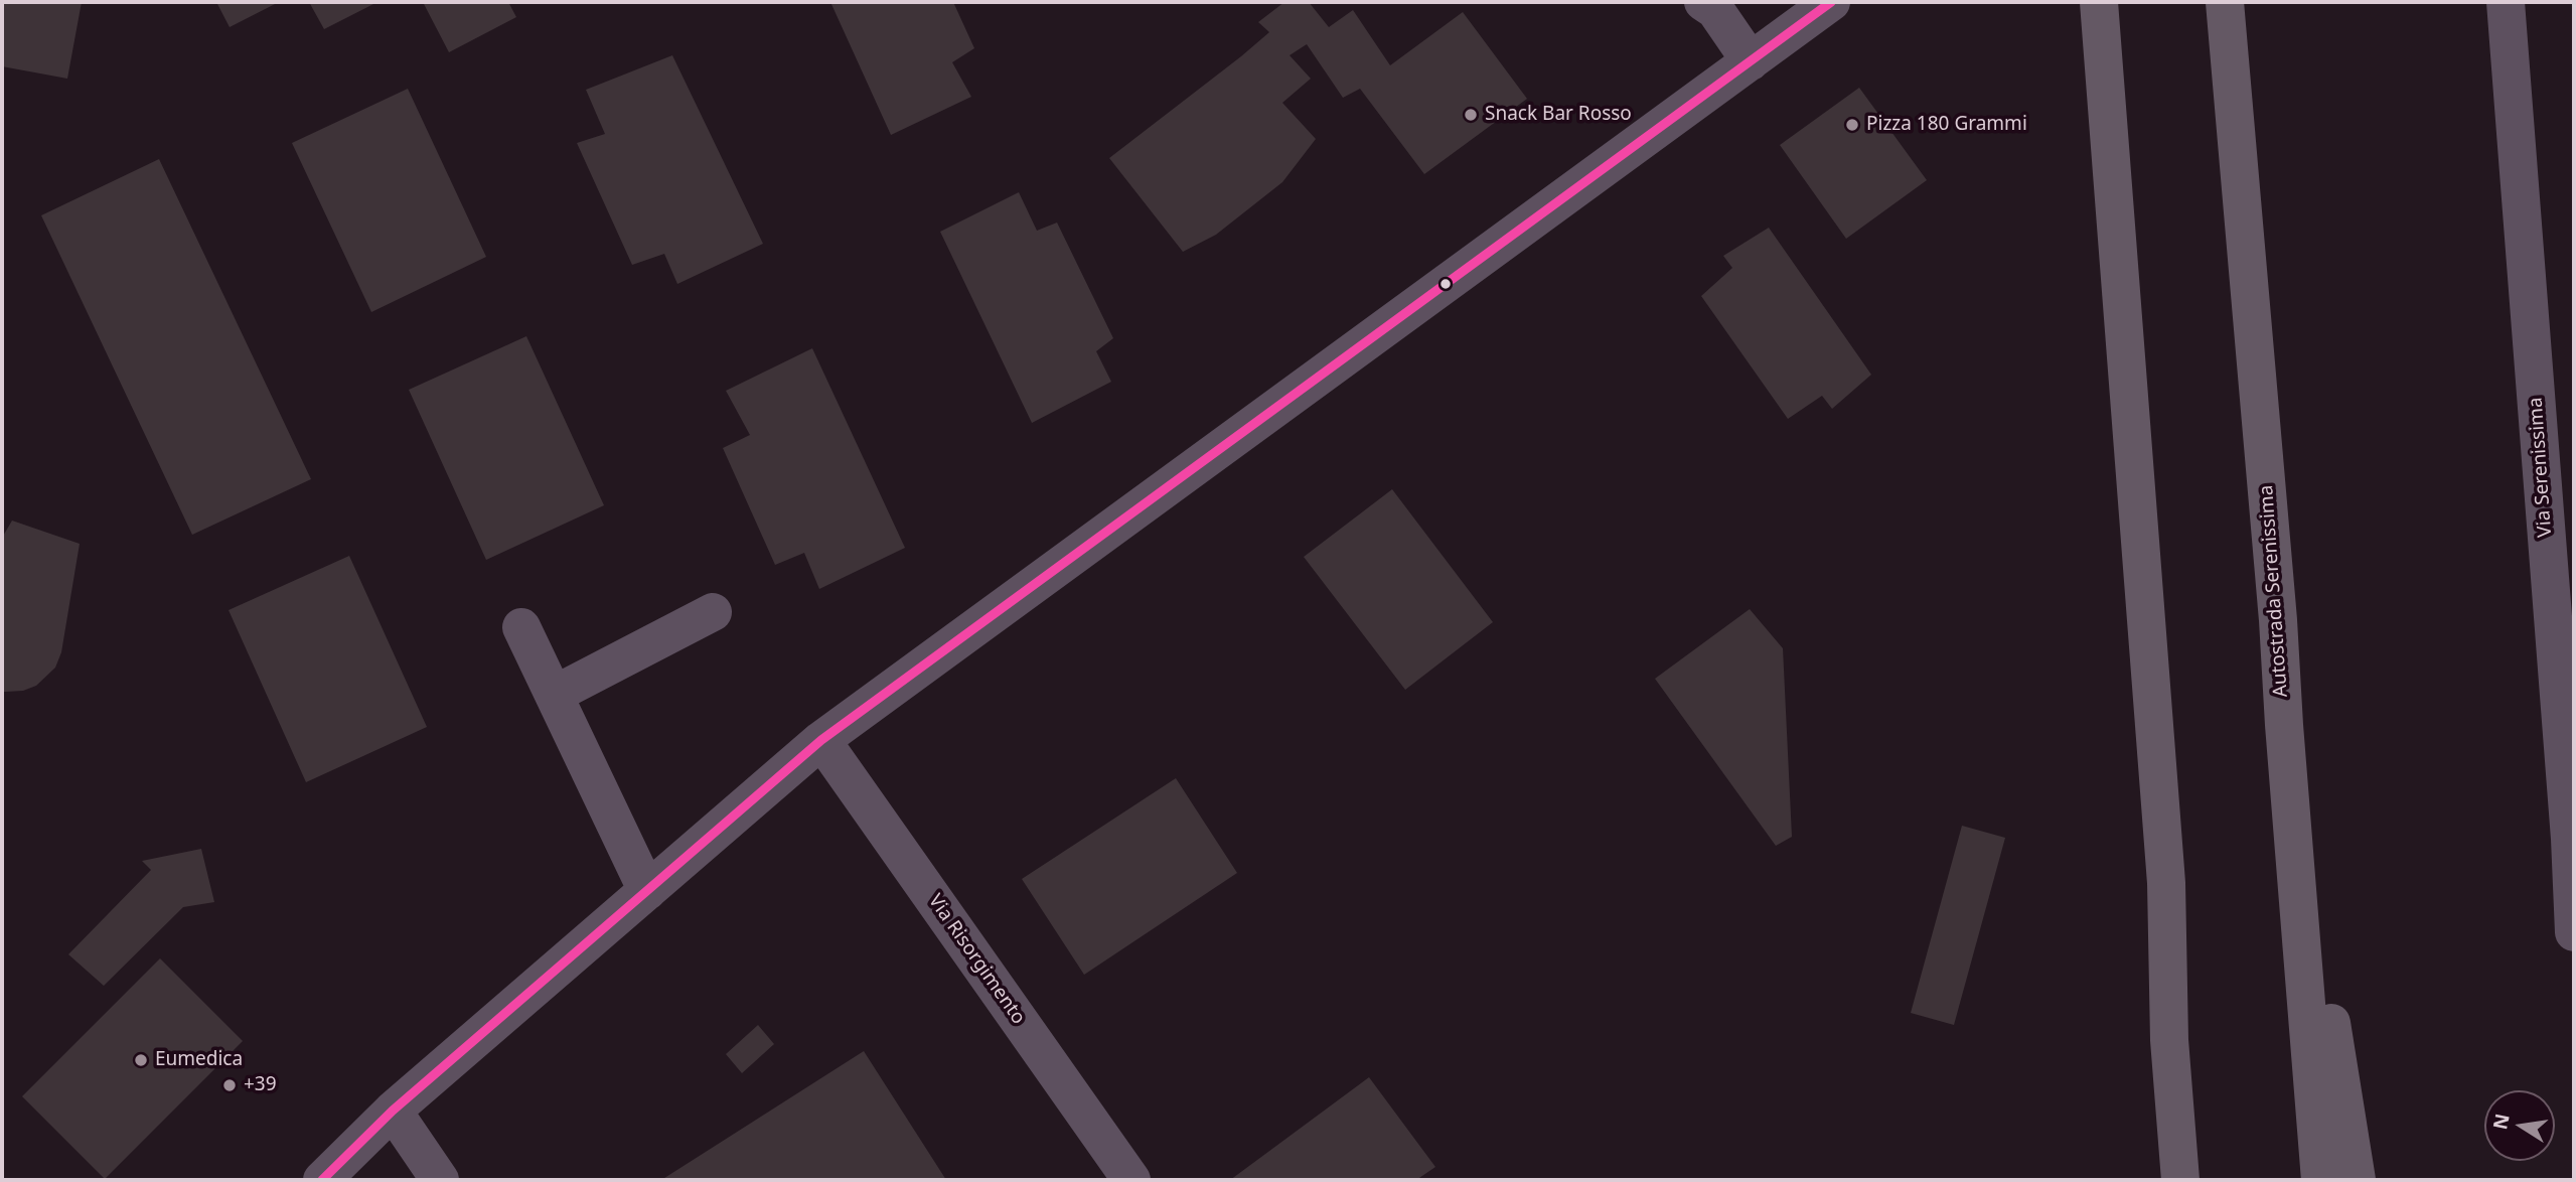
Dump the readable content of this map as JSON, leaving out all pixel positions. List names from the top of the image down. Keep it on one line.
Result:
{"streets":{"highway":["Autostrada Serenissima"],"street":["Via Serenissima","Via Risorgimento"]},"places":["Snack Bar Rosso","Pizza 180 Grammi","Eumedica","+39"],"north":"left"}
